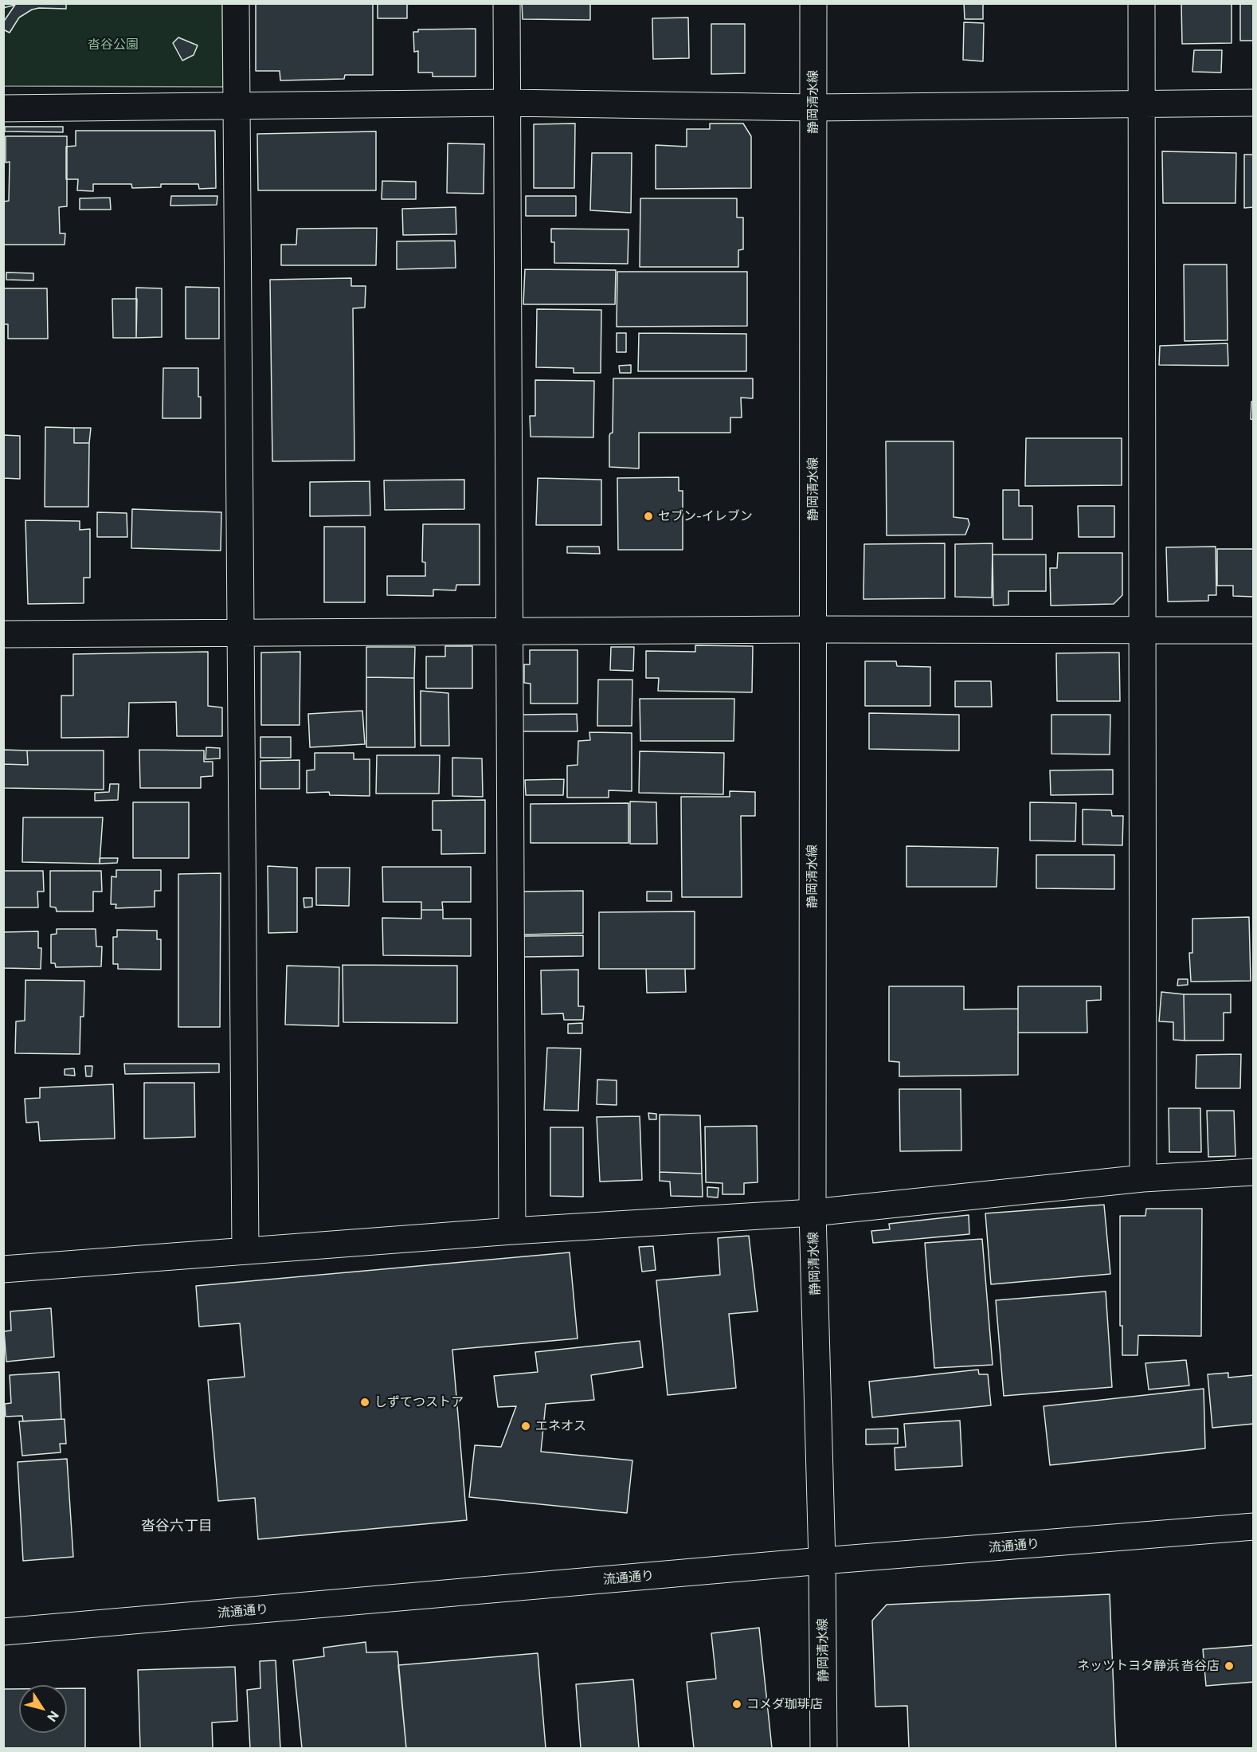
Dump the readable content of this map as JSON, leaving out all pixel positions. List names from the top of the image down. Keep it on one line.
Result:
{"streets":{"street":["静岡清水線","流通通り"]},"crossings":[["静岡清水線","流通通り"]],"districts":["沓谷六丁目"],"parks":["沓谷公園"],"places":["セブン-イレブン","しずてつストア","エネオス","ネッツトヨタ静浜 沓谷店","コメダ珈琲店"],"north":"bottom right"}
